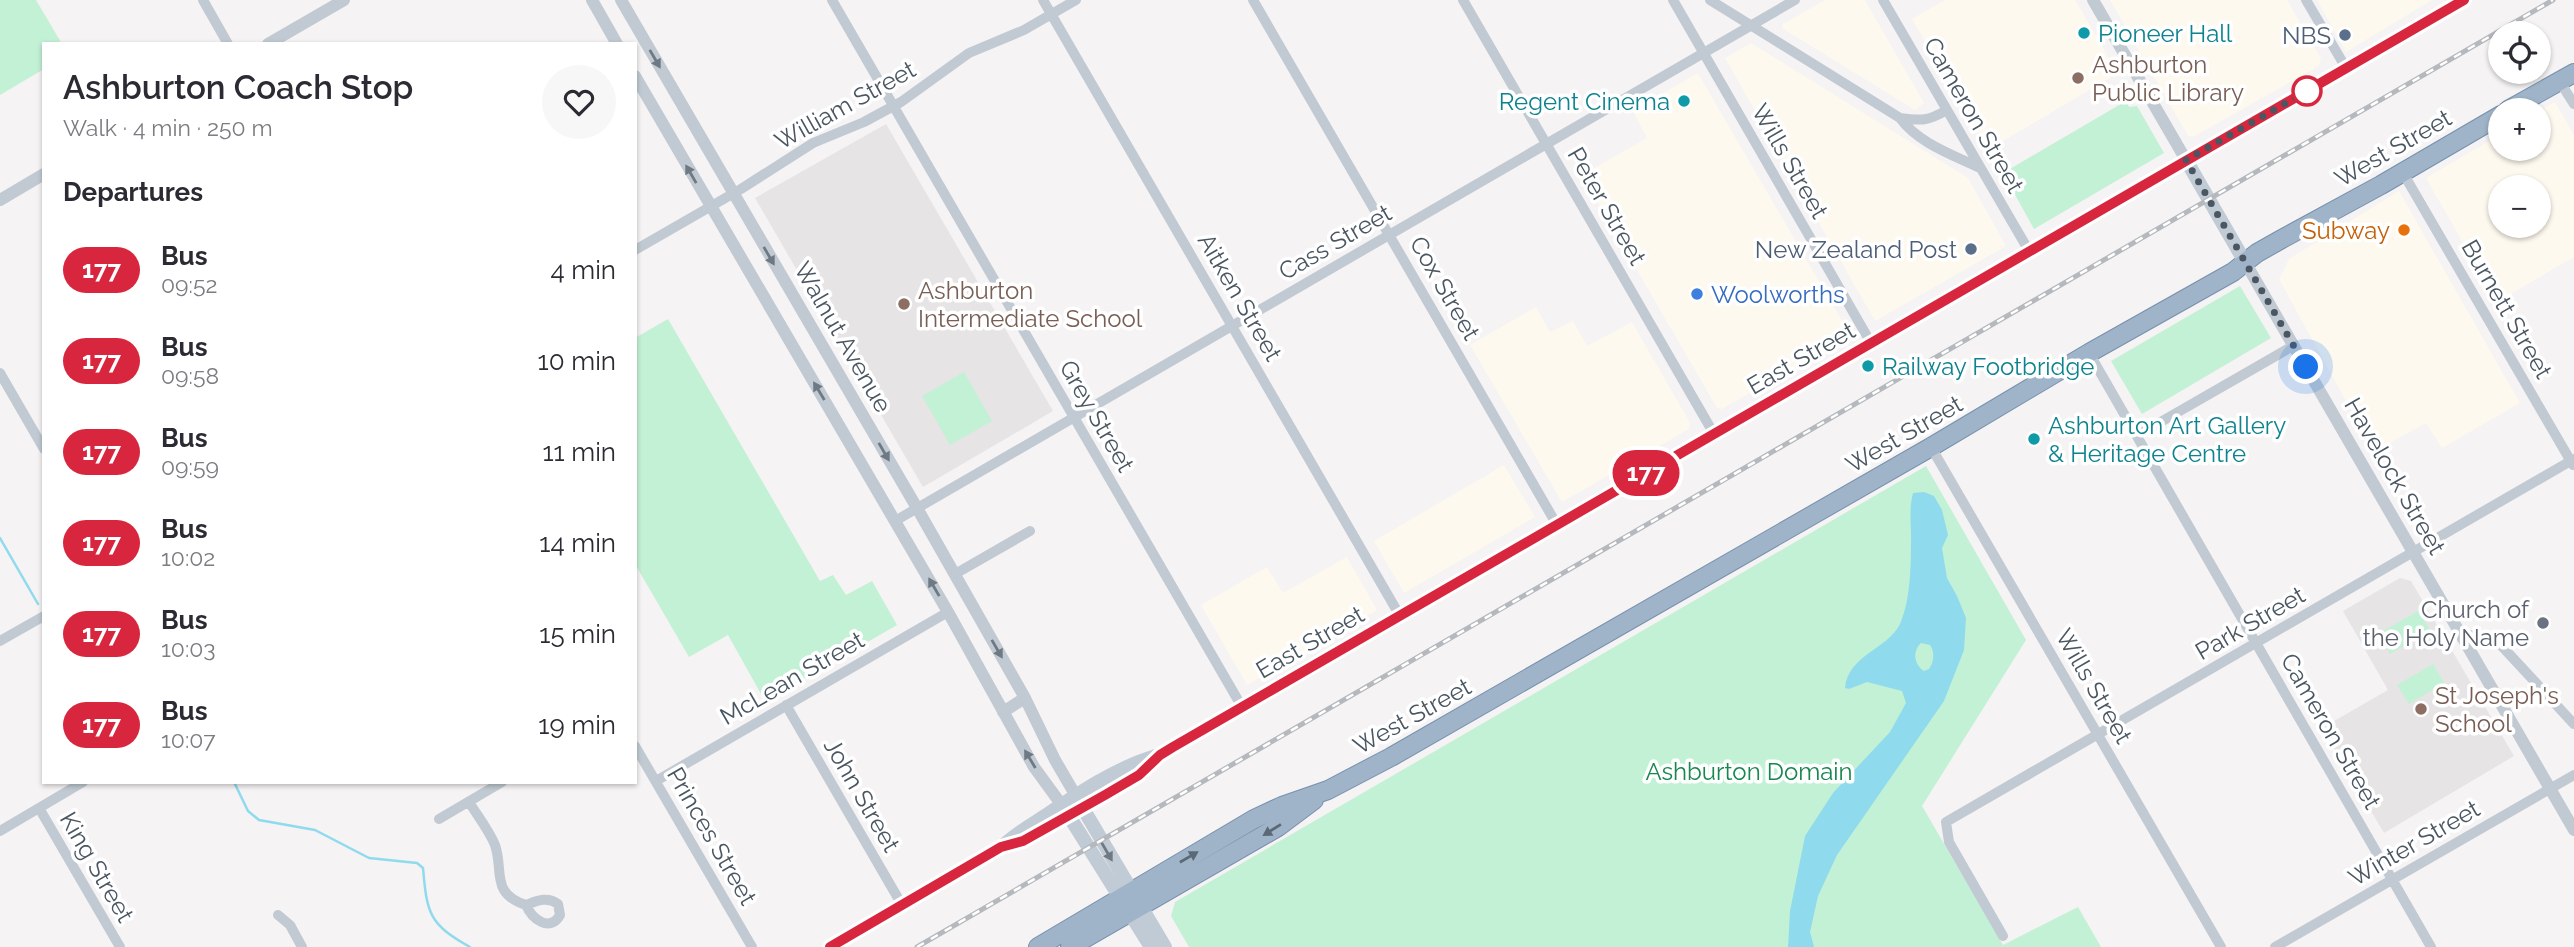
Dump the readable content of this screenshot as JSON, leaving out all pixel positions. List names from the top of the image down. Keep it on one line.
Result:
{"streets":{"highway":["West Street"],"main road":["Walnut Avenue","East Street","Havelock Street"],"street":["William Street","Cameron Street","Wills Street","Peter Street","Cass Street","Cox Street","Aitken Street","Burnett Street","Grey Street","Park Street","McLean Street","John Street","Princes Street","Winter Street","King Street"]},"crossings":[["William Street","Aitken Street"],["William Street","Walnut Avenue"],["William Street","Grey Street"],["Cameron Street","West Street"],["Cameron Street","East Street"],["Cameron Street","Park Street"],["Cameron Street","Winter Street"],["West Street","Wills Street"],["West Street","Burnett Street"],["West Street","Walnut Avenue"],["West Street","Havelock Street"],["Wills Street","Cass Street"],["Wills Street","East Street"],["Wills Street","Park Street"],["Peter Street","Cass Street"],["Peter Street","East Street"],["Cass Street","Cox Street"],["Cass Street","Aitken Street"],["Cass Street","Walnut Avenue"],["Cass Street","Grey Street"],["Cox Street","East Street"],["Aitken Street","East Street"],["Burnett Street","Park Street"],["Walnut Avenue","East Street"],["Walnut Avenue","McLean Street"],["East Street","Grey Street"],["East Street","Havelock Street"],["East Street","John Street"],["Havelock Street","Park Street"],["Havelock Street","Winter Street"],["McLean Street","John Street"],["McLean Street","Princes Street"]],"parks":["Ashburton Domain"],"places":["Pioneer Hall","NBS","Ashburton Public Library","Regent Cinema","Subway","New Zealand Post","Woolworths","Ashburton Intermediate School","Railway Footbridge","Ashburton Art Gallery & Heritage Centre","Church of the Holy Name","St Joseph's School"],"lines":["bus line 177"],"page":{"on_map":"177","map_buttons":["+","−"],"heading":[["Ashburton Coach Stop","Walk · 4 min · 250 m"],"Departures"],"list":[{"mark":"177","name":"Bus","note":"09:52","value":"4 min"},{"mark":"177","name":"Bus","note":"09:58","value":"10 min"},{"mark":"177","name":"Bus","note":"09:59","value":"11 min"},{"mark":"177","name":"Bus","note":"10:02","value":"14 min"},{"mark":"177","name":"Bus","note":"10:03","value":"15 min"},{"mark":"177","name":"Bus","note":"10:07","value":"19 min"}]}}
